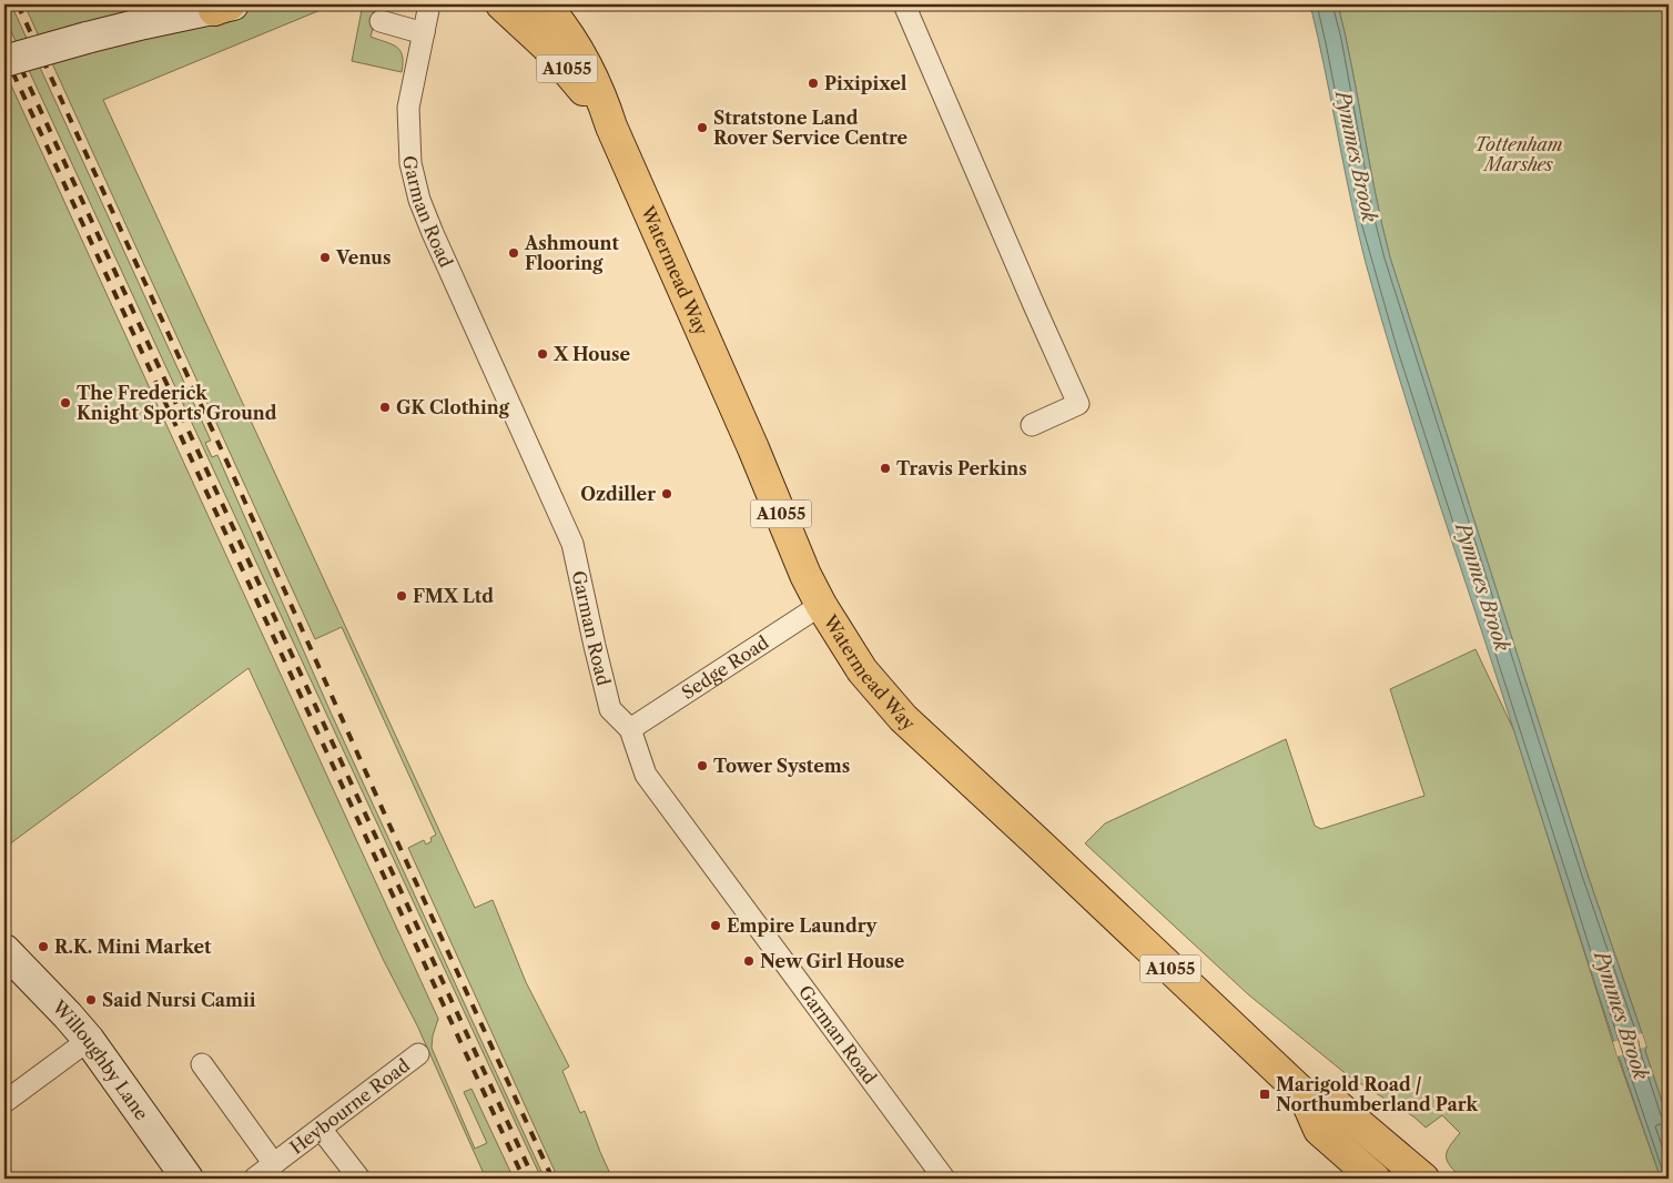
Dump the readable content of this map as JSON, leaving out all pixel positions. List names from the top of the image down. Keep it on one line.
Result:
{"streets":{"main road":["A1055","Watermead Way"],"street":["Garman Road","Sedge Road","Willoughby Lane","Heybourne Road"]},"crossings":[["Garman Road","Sedge Road"],["Watermead Way","Sedge Road"]],"water":["Pymmes Brook"],"parks":["Tottenham Marshes"],"places":{"other":["Pixipixel","Stratstone Land Rover Service Centre","Ashmount Flooring","Venus","X House","The Frederick Knight Sports Ground","GK Clothing","Travis Perkins","Ozdiller","FMX Ltd","Tower Systems","Empire Laundry","R.K. Mini Market","New Girl House","Said Nursi Camii"],"transit":["Marigold Road / Northumberland Park"]}}
